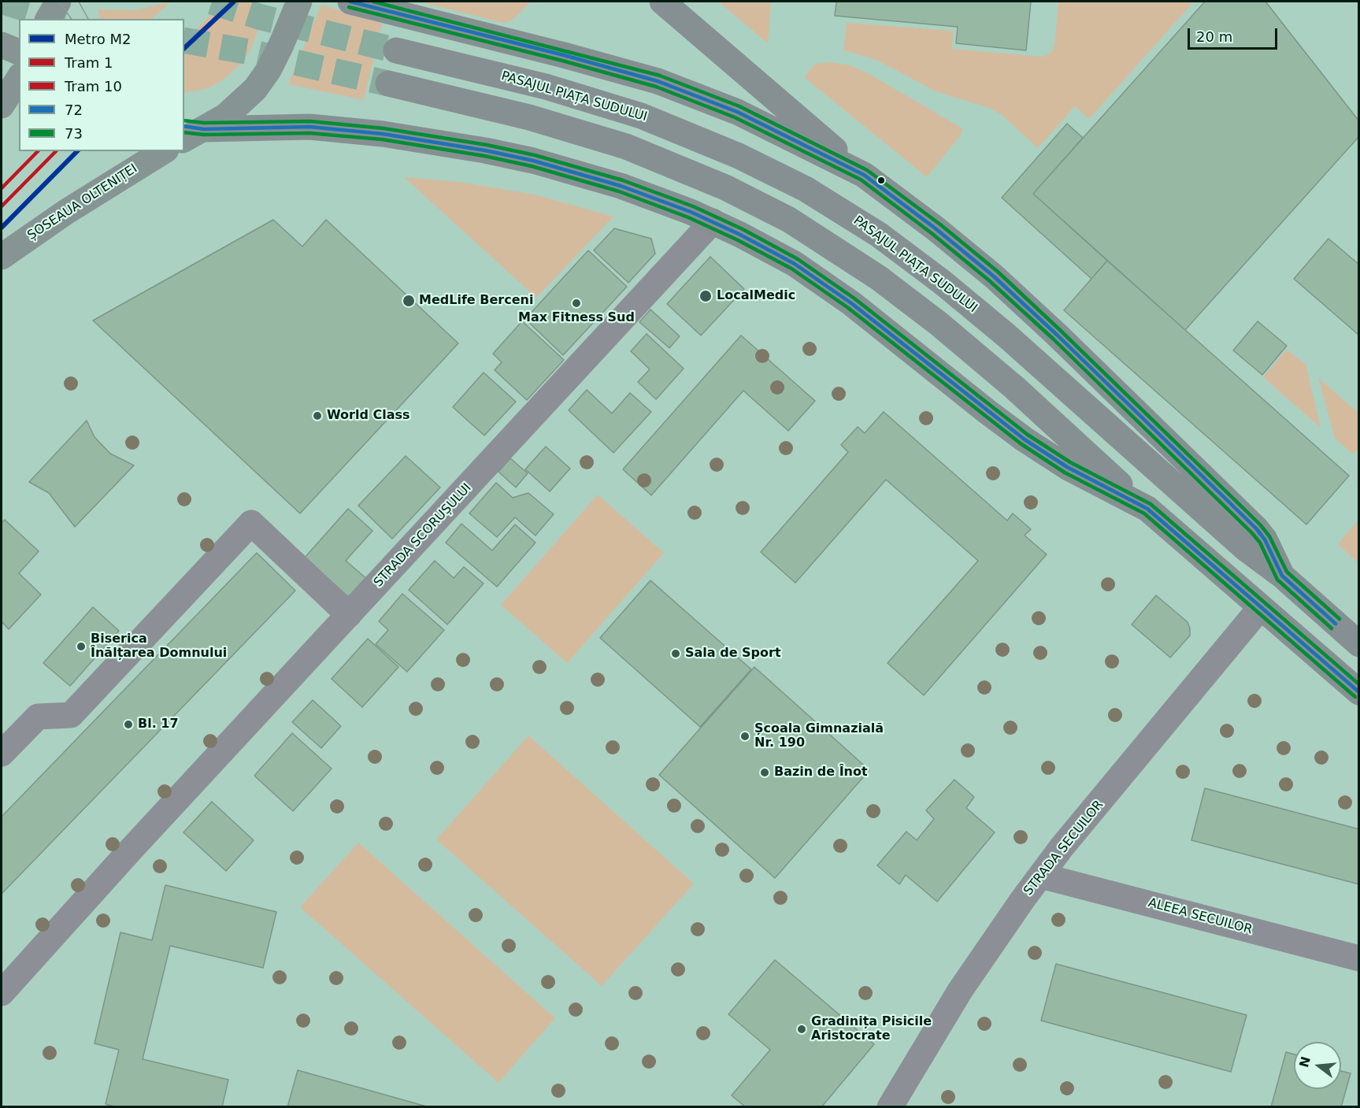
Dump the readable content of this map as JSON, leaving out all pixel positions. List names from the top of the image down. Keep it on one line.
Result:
{"streets":{"main road":["PASAJUL PIAȚA SUDULUI","ȘOSEAUA OLTENIȚEI"],"street":["STRADA SCORUȘULUI","STRADA SECUILOR","ALEEA SECUILOR"]},"crossings":[["STRADA SECUILOR","ALEEA SECUILOR"]],"places":["LocalMedic","MedLife Berceni","Max Fitness Sud","World Class","Biserica Înălțarea Domnului","Sala de Sport","Bl. 17","Școala Gimnazială Nr. 190","Bazin de Înot","Gradinița Pisicile Aristocrate"],"lines":["metro line M2","transit line 72","transit line 73","tram line 1","tram line 10"],"legend":["Metro M2","Tram 1","Tram 10","72","73"],"scale_bar":"20 m","north":"left"}
